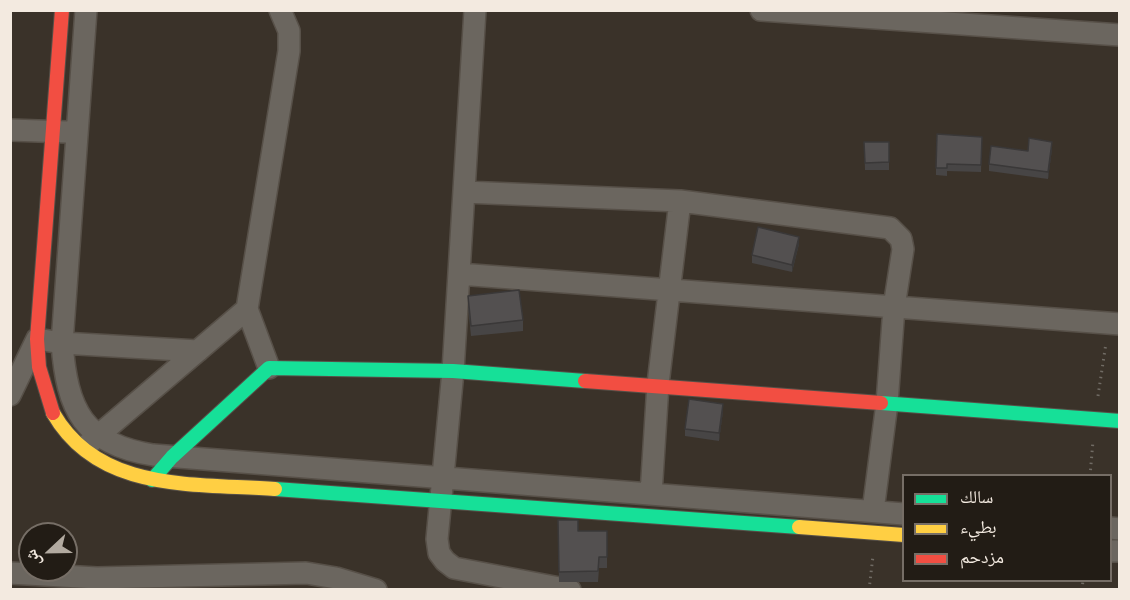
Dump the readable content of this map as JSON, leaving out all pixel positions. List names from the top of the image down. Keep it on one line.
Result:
{"legend":["سالك","بطيء","مزدحم"],"north":"left"}
